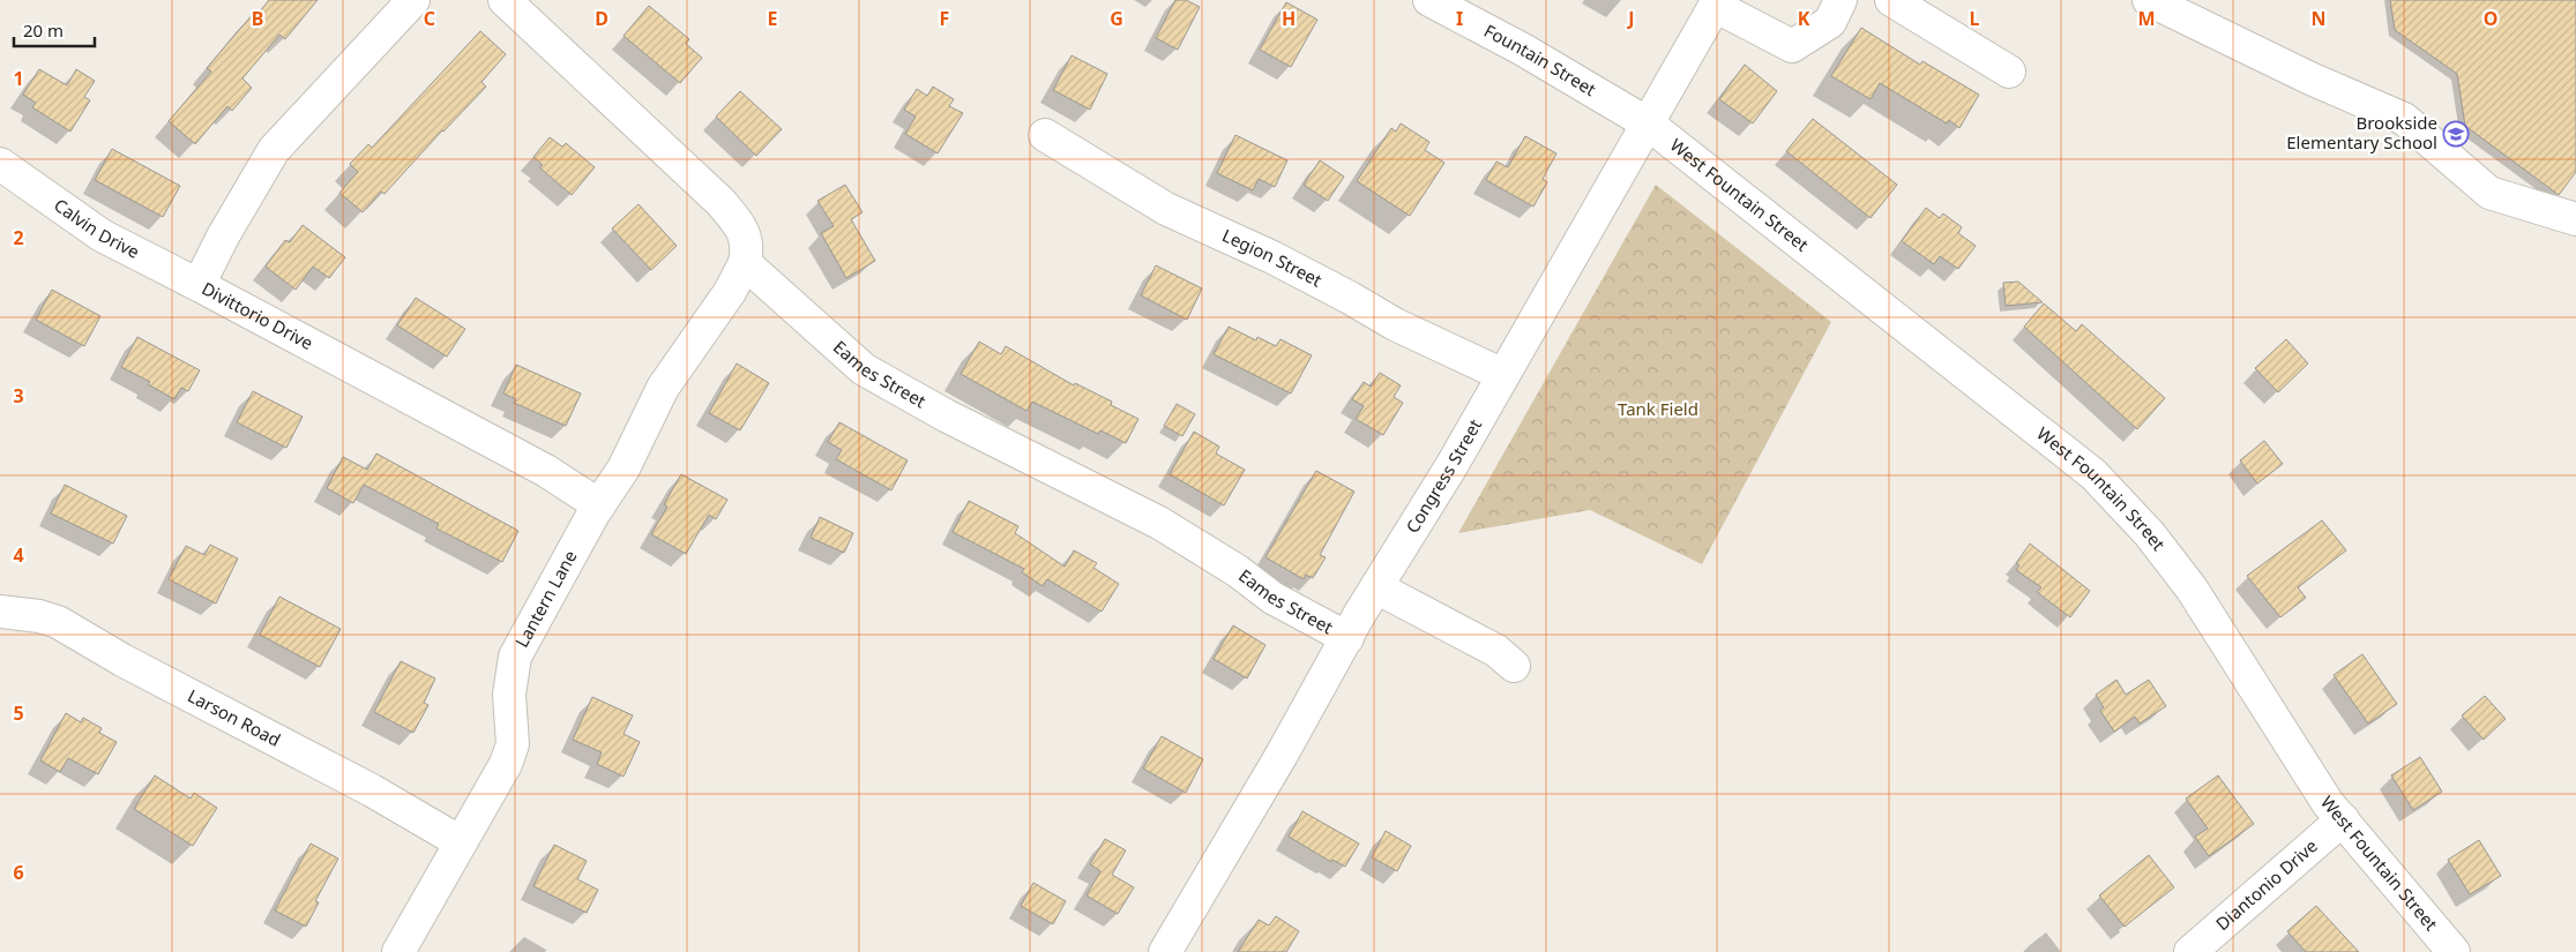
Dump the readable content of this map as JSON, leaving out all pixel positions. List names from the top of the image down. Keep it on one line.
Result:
{"streets":{"street":["Fountain Street","West Fountain Street","Calvin Drive","Legion Street","Divittorio Drive","Eames Street","Congress Street","Lantern Lane","Larson Road","Diantonio Drive"]},"crossings":[["Fountain Street","West Fountain Street"],["Fountain Street","Congress Street"],["West Fountain Street","Congress Street"],["West Fountain Street","Diantonio Drive"],["Calvin Drive","Divittorio Drive"],["Legion Street","Congress Street"],["Divittorio Drive","Lantern Lane"],["Eames Street","Congress Street"],["Eames Street","Lantern Lane"],["Lantern Lane","Larson Road"]],"parks":["Tank Field"],"places":{"school or university":["Brookside Elementary School"]},"scale_bar":"20 m","grid":{"columns":["B","C","D","E","F","G","H","I","J","K","L","M","N","O"],"rows":["1","2","3","4","5","6"]}}
